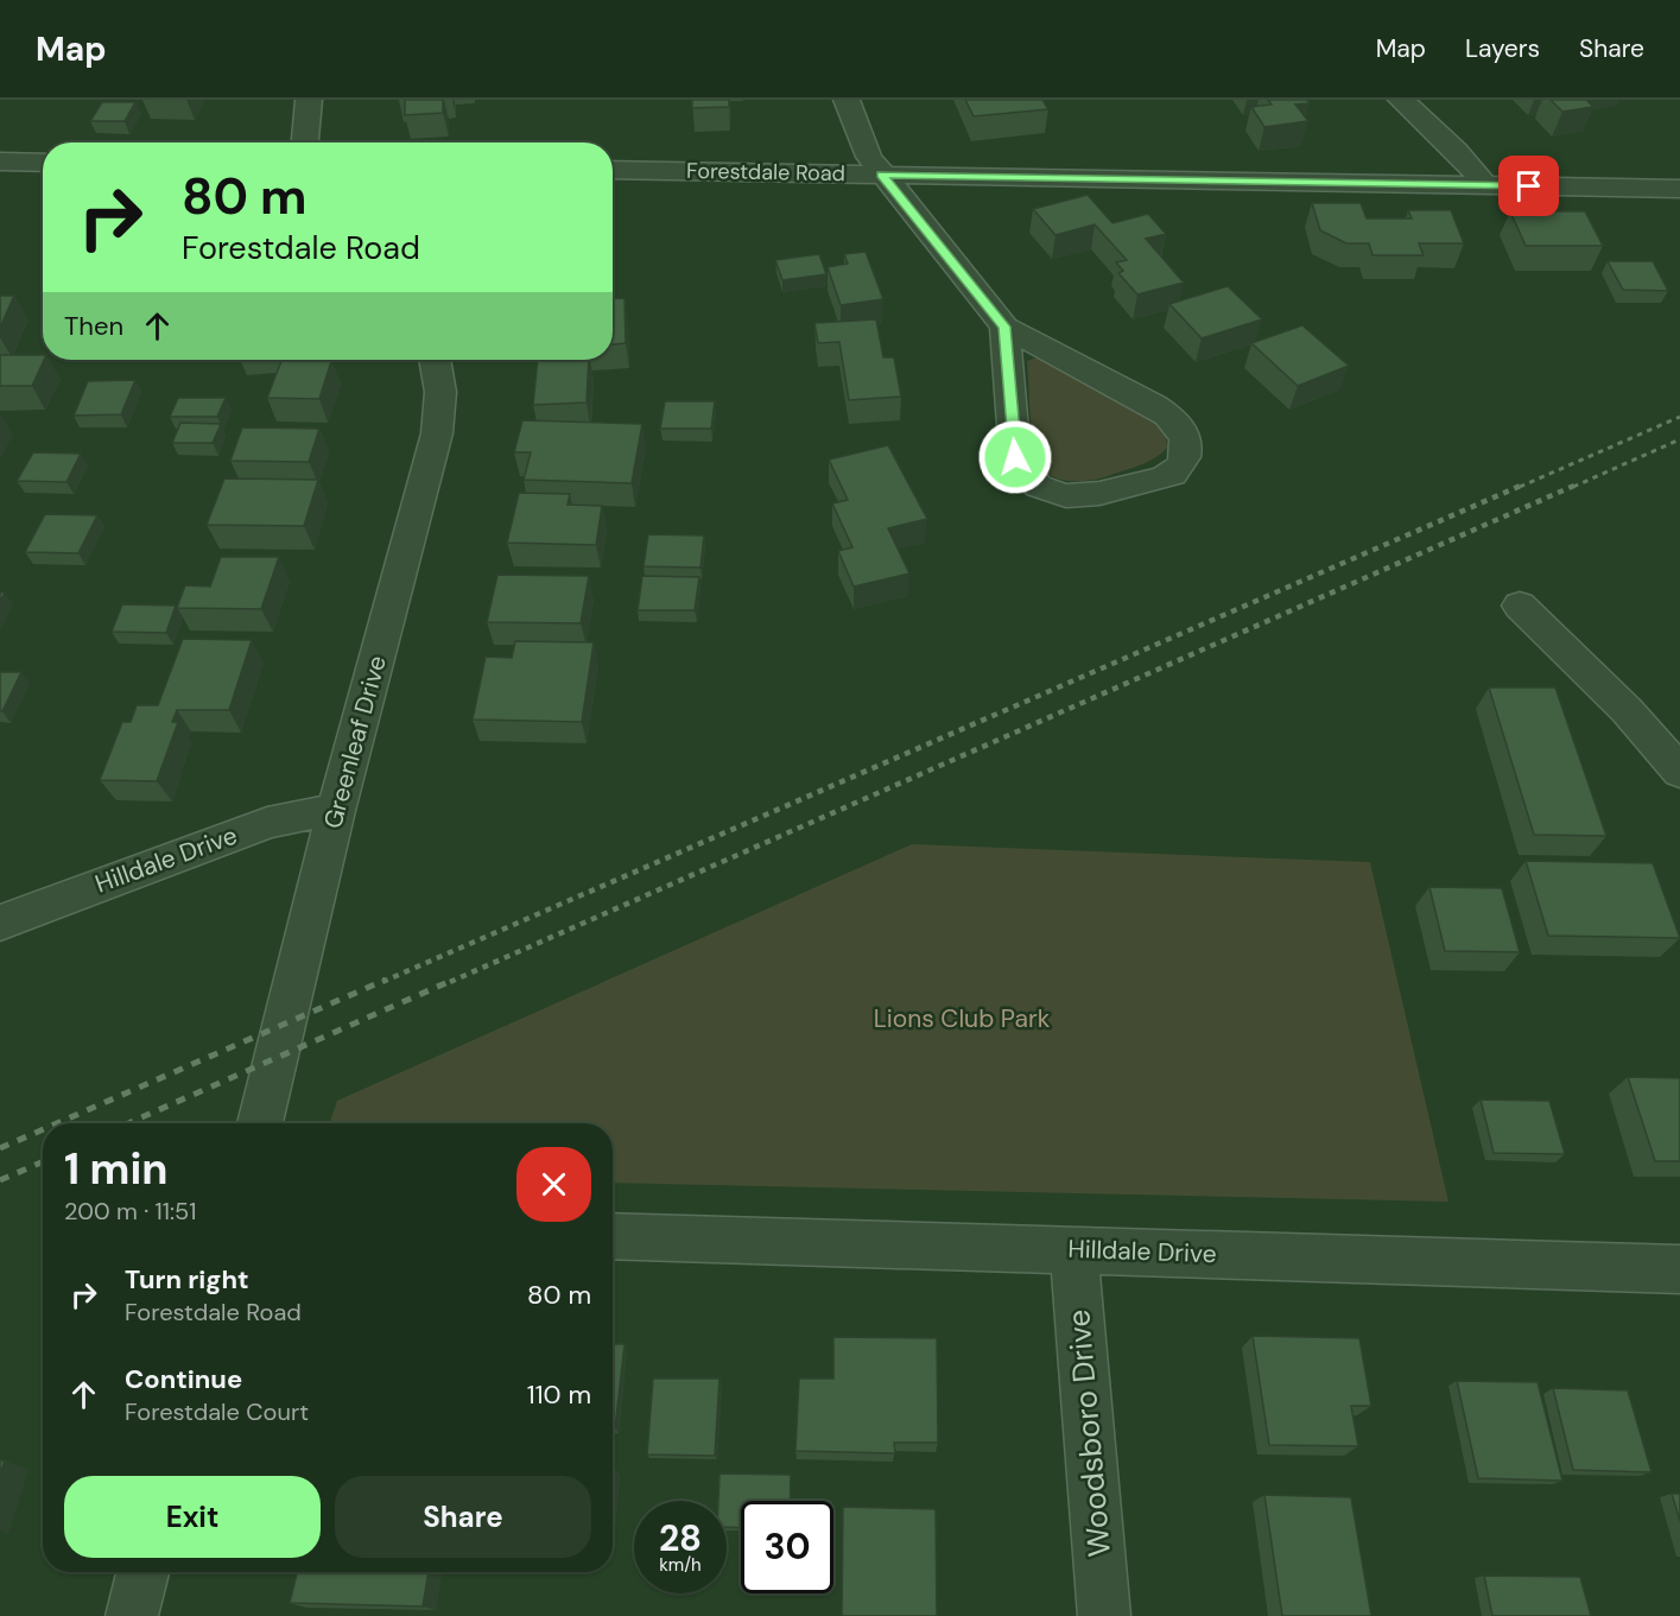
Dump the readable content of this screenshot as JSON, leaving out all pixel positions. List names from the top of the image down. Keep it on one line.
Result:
{"streets":{"street":["Forestdale Road","Greenleaf Drive","Hilldale Drive","Woodsboro Drive"]},"crossings":[["Greenleaf Drive","Hilldale Drive"],["Hilldale Drive","Woodsboro Drive"]],"parks":["Lions Club Park"],"page":{"header":"Map","nav":["Map","Layers","Share"],"turn":["80 m","Forestdale Road"],"then":"Then","heading":["1 min","200 m · 11:51"],"list":[{"name":"Turn right","note":"Forestdale Road","value":"80 m"},{"name":"Continue","note":"Forestdale Court","value":"110 m"}],"buttons":["Exit","Share"],"speed":"28 km/h","limit":"30"}}
